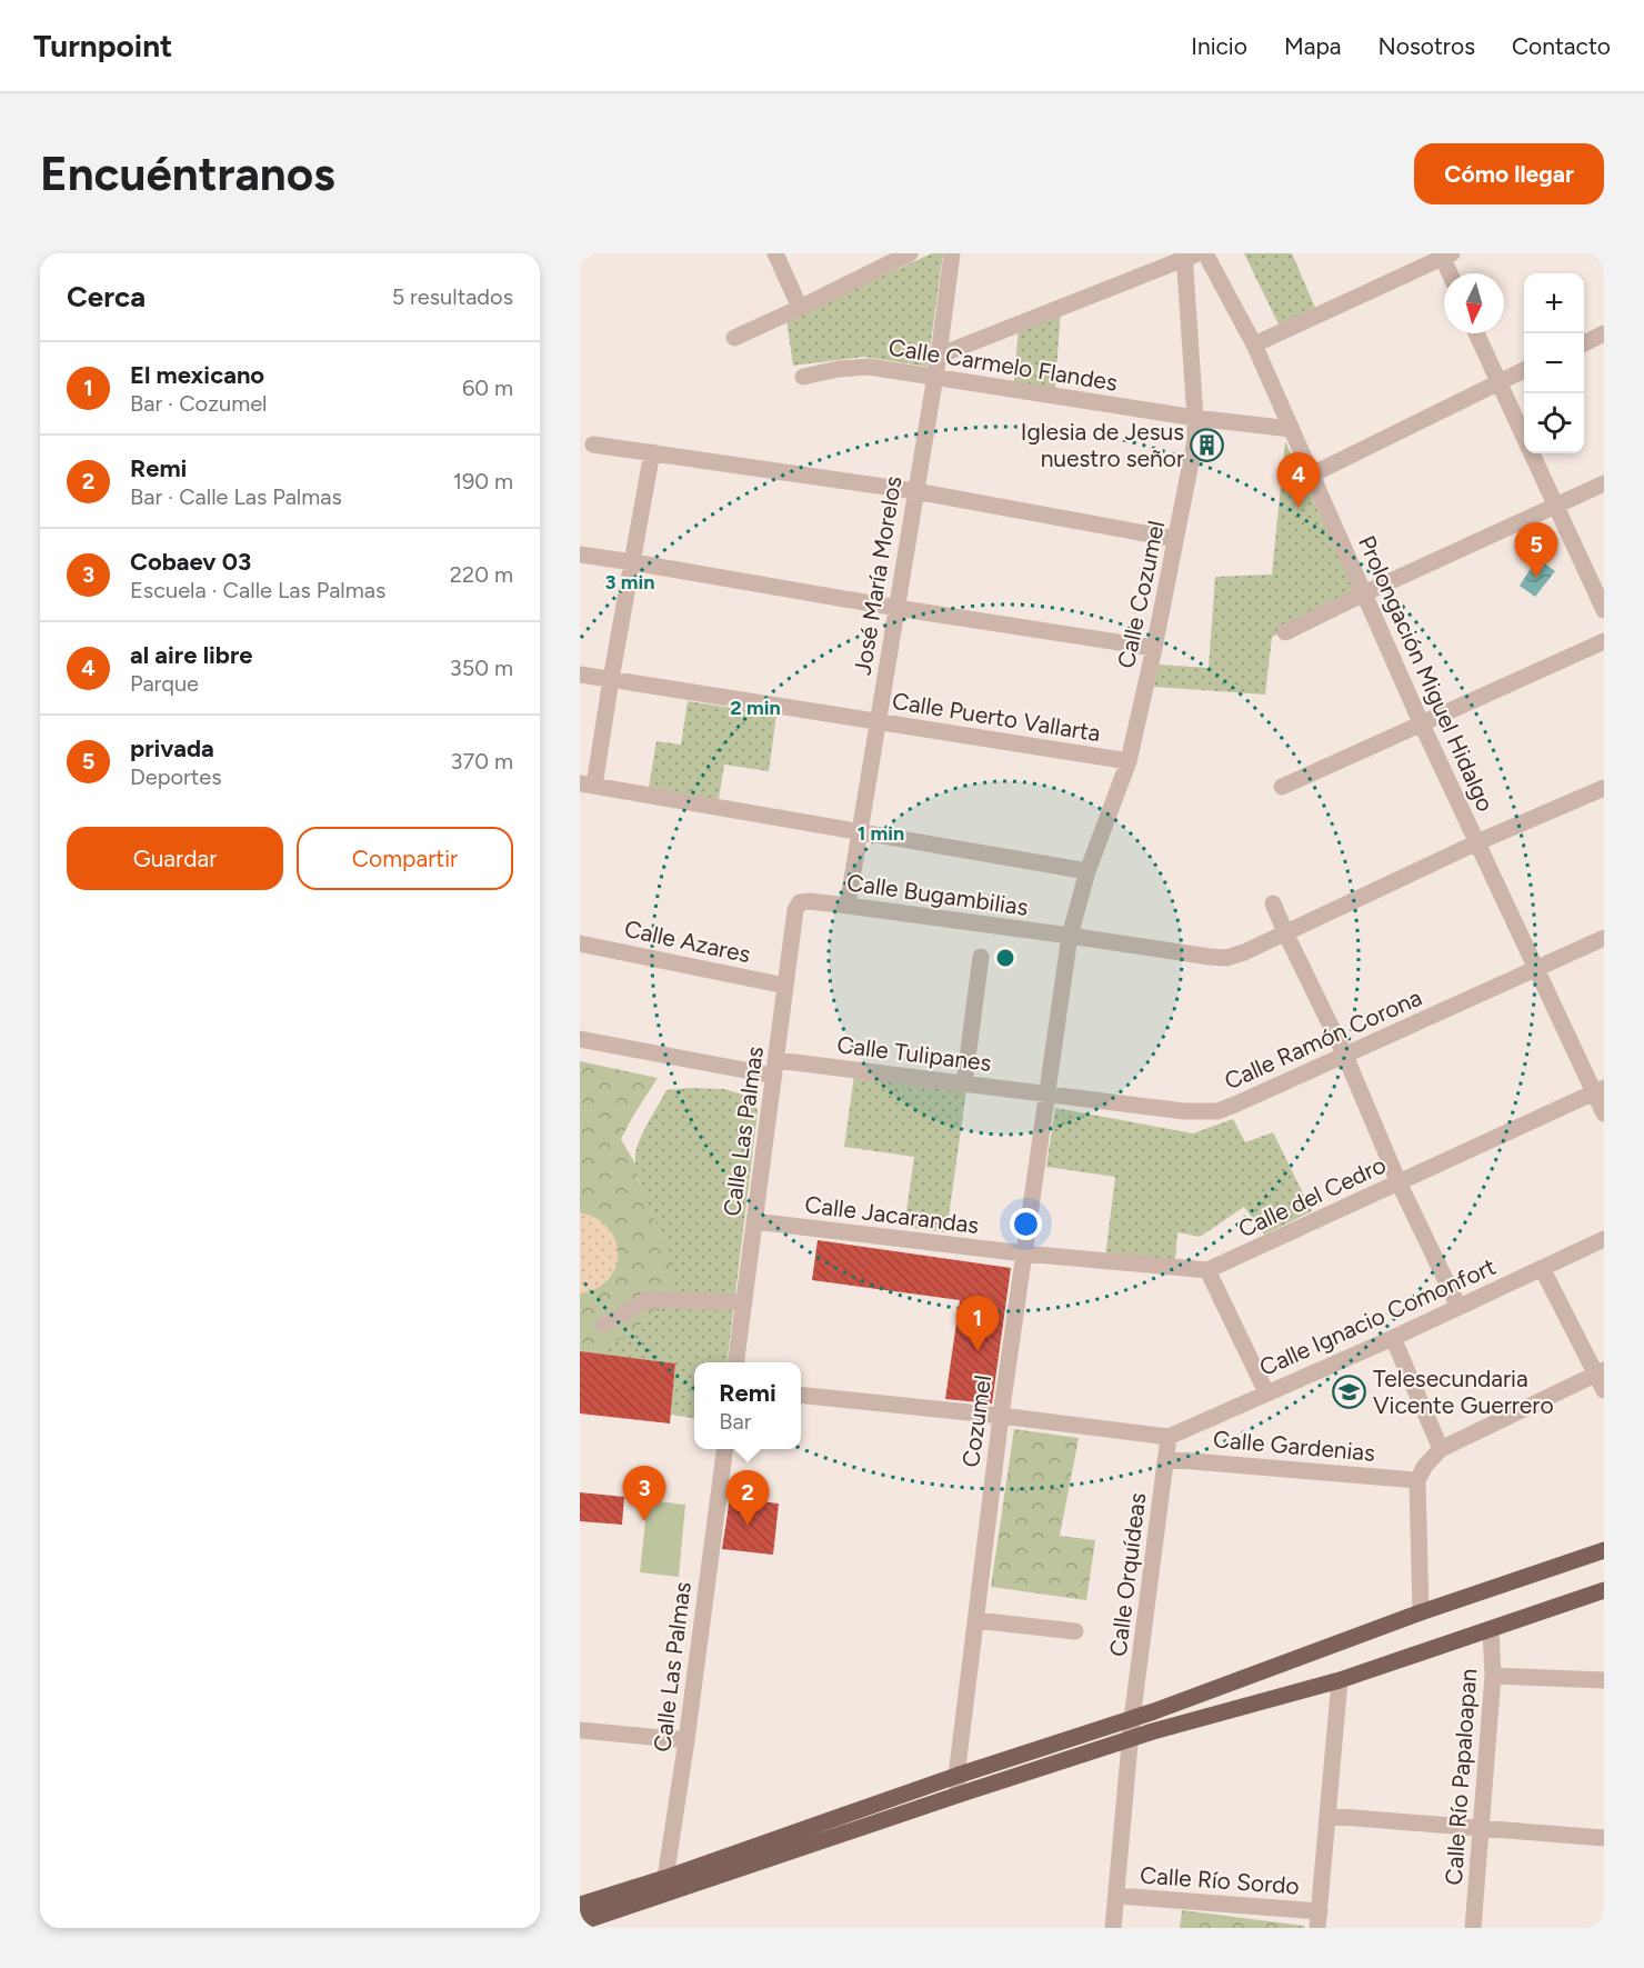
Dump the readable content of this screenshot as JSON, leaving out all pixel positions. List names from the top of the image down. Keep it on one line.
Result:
{"streets":{"street":["Calle Carmelo Flandes","José María Morelos","Calle Cozumel","Prolongación Miguel Hidalgo","Calle Puerto Vallarta","Calle Bugambilias","Calle Azares","Calle Ramón Corona","Calle Tulipanes","Calle Las Palmas","Calle del Cedro","Calle Jacarandas","Calle Ignacio Comonfort","Cozumel","Calle Gardenias","Calle Orquídeas","Calle Río Papaloapan","Calle Río Sordo"]},"crossings":[["Calle Carmelo Flandes","José María Morelos"],["Calle Carmelo Flandes","Calle Cozumel"],["Calle Carmelo Flandes","Prolongación Miguel Hidalgo"],["José María Morelos","Calle Puerto Vallarta"],["José María Morelos","Calle Bugambilias"],["Calle Cozumel","Calle Puerto Vallarta"],["Calle Cozumel","Calle Bugambilias"],["Calle Cozumel","Cozumel"],["Prolongación Miguel Hidalgo","Calle Bugambilias"],["Prolongación Miguel Hidalgo","Calle Ramón Corona"],["Prolongación Miguel Hidalgo","Calle del Cedro"],["Calle Bugambilias","Calle Las Palmas"],["Calle Bugambilias","Cozumel"],["Calle Azares","Calle Las Palmas"],["Calle Ramón Corona","Calle Tulipanes"],["Calle Ramón Corona","Cozumel"],["Calle Tulipanes","Calle Las Palmas"],["Calle Tulipanes","Cozumel"],["Calle Las Palmas","Calle Jacarandas"],["Calle del Cedro","Calle Jacarandas"],["Calle del Cedro","Cozumel"],["Calle Jacarandas","Cozumel"],["Calle Ignacio Comonfort","Calle Orquídeas"],["Calle Gardenias","Calle Orquídeas"],["Calle Orquídeas","Calle Río Sordo"]],"places":{"building":["Iglesia de Jesus nuestro señor"],"school or university":["Telesecundaria Vicente Guerrero"]},"north":"bottom","page":{"header":"Turnpoint","nav":["Inicio","Mapa","Nosotros","Contacto"],"buttons":["Cómo llegar",["Guardar","Compartir"]],"title":"Encuéntranos","heading":["Cerca","5 resultados"],"map_buttons":["+","−"],"list":[{"mark":"1","name":"El mexicano","note":"Bar · Cozumel","value":"60 m"},{"mark":"2","name":"Remi","note":"Bar · Calle Las Palmas","value":"190 m"},{"mark":"3","name":"Cobaev 03","note":"Escuela · Calle Las Palmas","value":"220 m"},{"mark":"4","name":"al aire libre","note":"Parque","value":"350 m"},{"mark":"5","name":"privada","note":"Deportes","value":"370 m"}],"pins":["4","5","1","3","2"],"popup":["Remi","Bar"]},"rings":["3 min","2 min","1 min"]}
